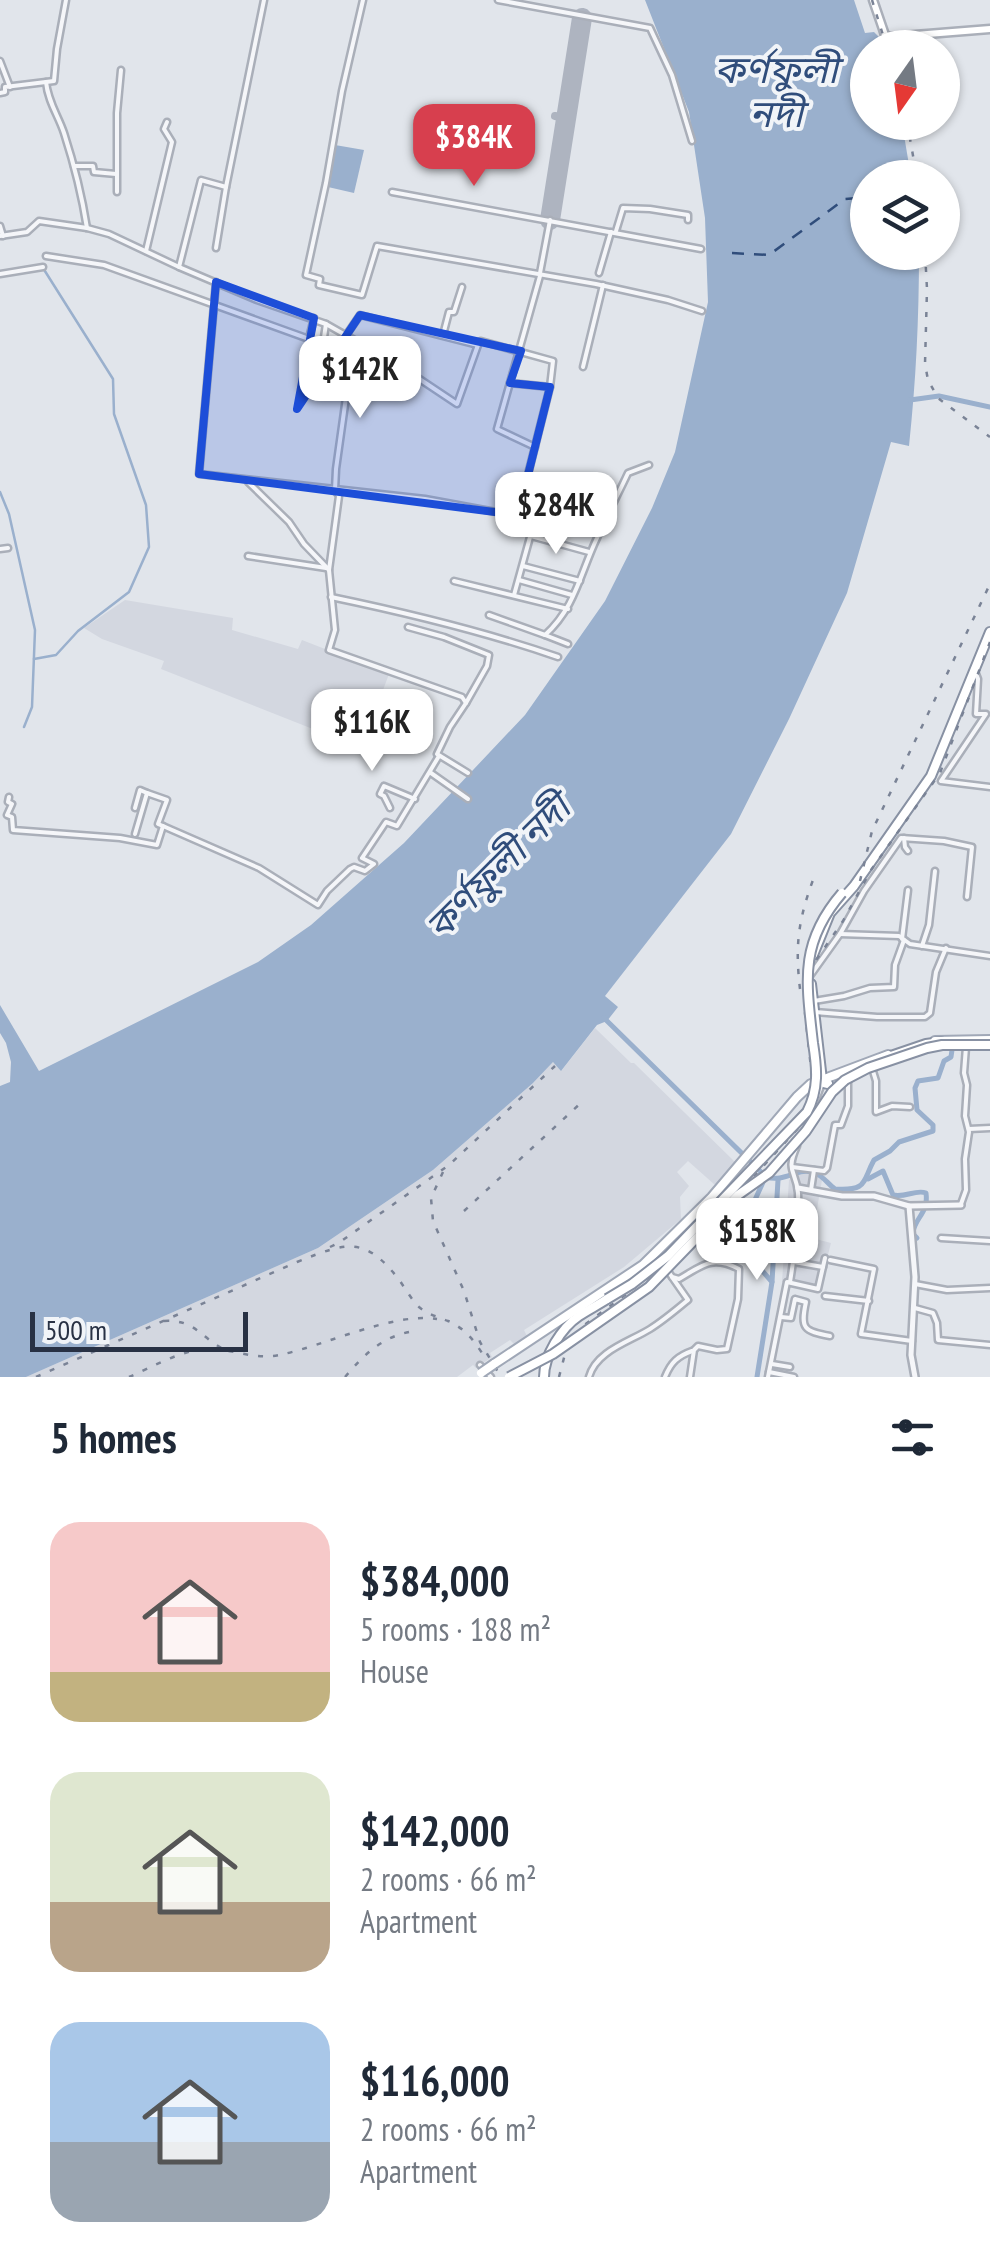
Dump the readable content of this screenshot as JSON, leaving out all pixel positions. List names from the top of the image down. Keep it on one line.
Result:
{"water":["কর্ণফুলী নদী"],"scale_bar":"500 m","north":"bottom","page":{"price":["$384K","$142K","$284K","$116K","$158K"],"scale":"500 m","heading":"5 homes","list":[{"name":"$384,000","note":"5 rooms · 188 m² · House"},{"name":"$142,000","note":"2 rooms · 66 m² · Apartment"},{"name":"$116,000","note":"2 rooms · 66 m² · Apartment"}]}}
